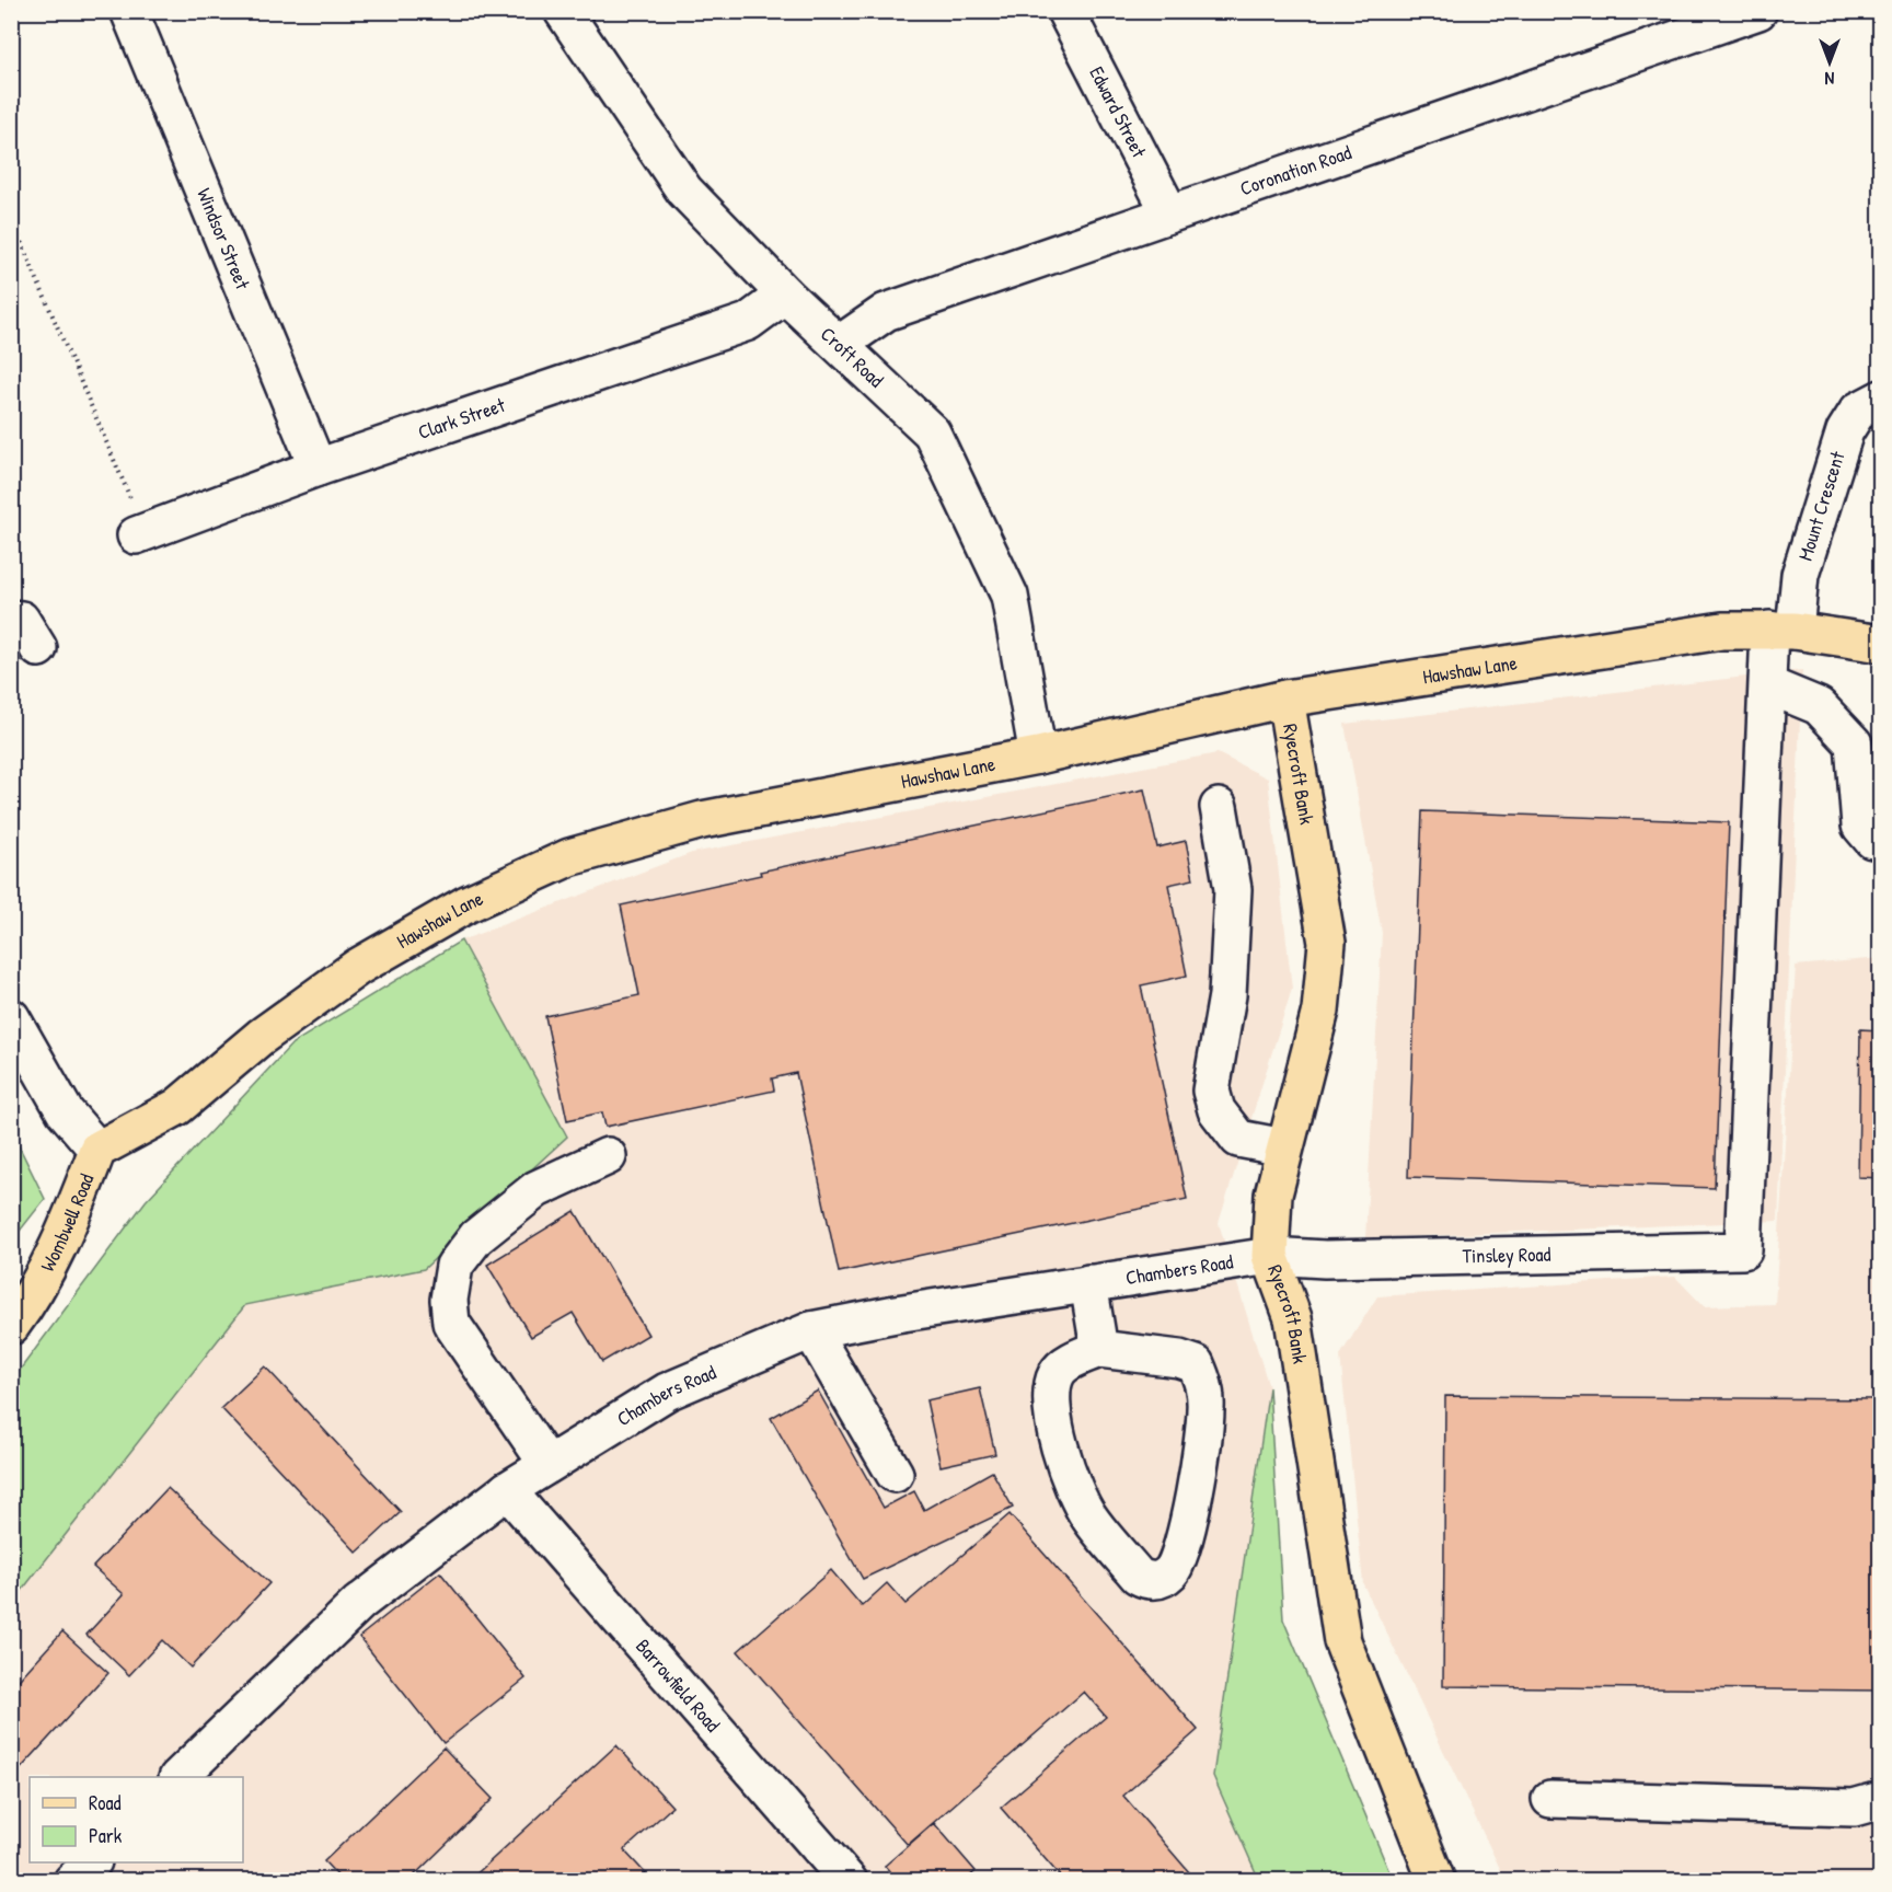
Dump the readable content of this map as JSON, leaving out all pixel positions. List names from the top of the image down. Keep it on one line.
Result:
{"streets":{"main road":["Hawshaw Lane","Ryecroft Bank","Wombwell Road"],"street":["Edward Street","Coronation Road","Windsor Street","Croft Road","Clark Street","Mount Crescent","Tinsley Road","Chambers Road","Barrowfield Road"]},"crossings":[["Edward Street","Coronation Road"],["Coronation Road","Croft Road"],["Windsor Street","Clark Street"],["Croft Road","Clark Street"],["Croft Road","Hawshaw Lane"],["Mount Crescent","Hawshaw Lane"],["Mount Crescent","Tinsley Road"],["Hawshaw Lane","Ryecroft Bank"],["Hawshaw Lane","Wombwell Road"],["Ryecroft Bank","Tinsley Road"],["Ryecroft Bank","Chambers Road"],["Tinsley Road","Chambers Road"],["Chambers Road","Barrowfield Road"]],"legend":["Road","Park"],"north":"bottom"}
